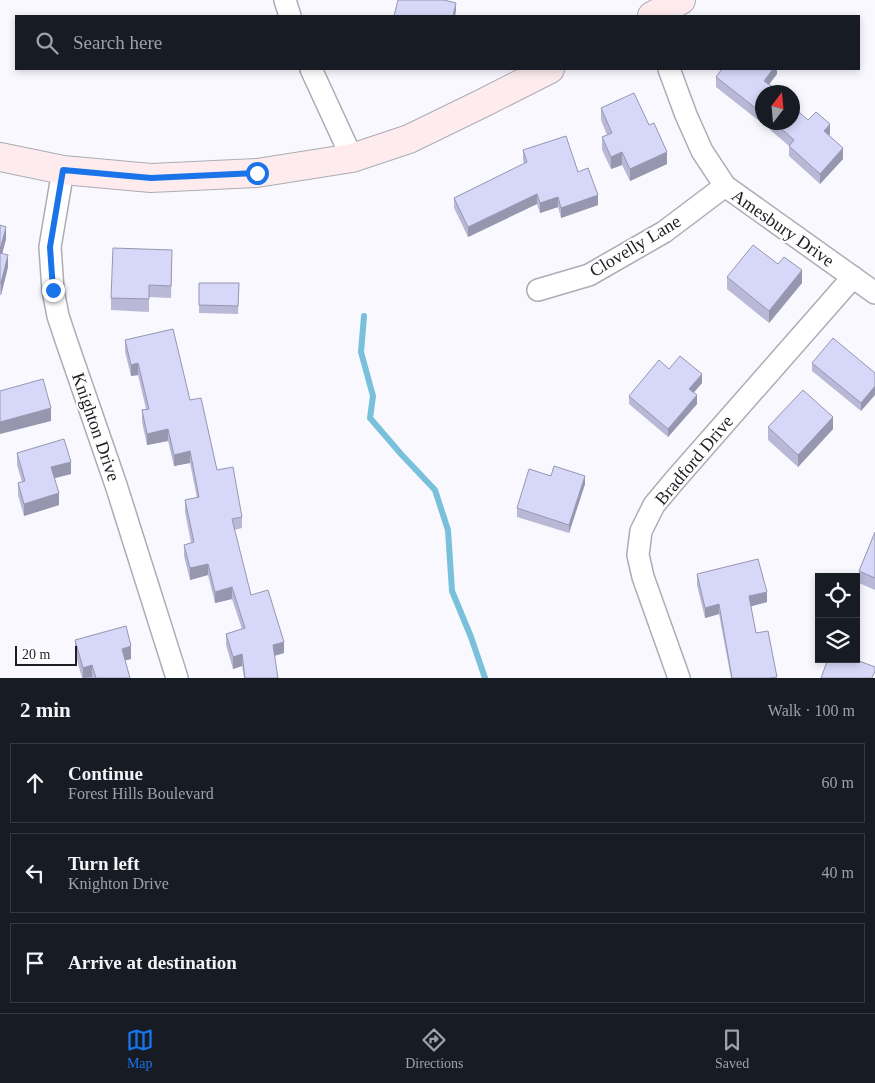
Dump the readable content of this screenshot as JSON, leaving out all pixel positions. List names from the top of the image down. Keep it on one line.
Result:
{"streets":{"street":["Amesbury Drive","Clovelly Lane","Knighton Drive","Bradford Drive"]},"crossings":[["Amesbury Drive","Clovelly Lane"],["Amesbury Drive","Bradford Drive"]],"scale_bar":"20 m","north":"top","page":{"search":"Search here","scale":"20 m","heading":["2 min","Walk · 100 m"],"list":[["Continue","Forest Hills Boulevard","60 m"],["Turn left","Knighton Drive","40 m"],"Arrive at destination"],"nav":["Map","Directions","Saved"]}}
